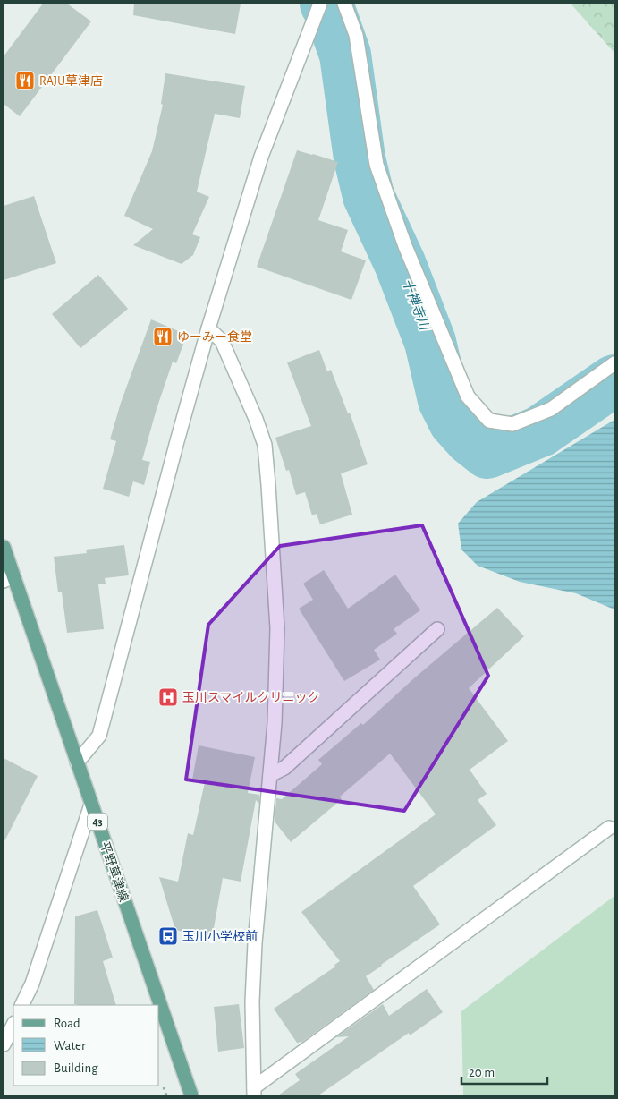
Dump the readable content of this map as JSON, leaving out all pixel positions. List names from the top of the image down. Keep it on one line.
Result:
{"streets":{"main road":["43","平野草津線"]},"water":["十禅寺川"],"places":{"restaurant":["RAJU草津店","ゆーみー食堂"],"hospital":["玉川スマイルクリニック"],"bus stop":["玉川小学校前"]},"legend":["Road","Water","Building"],"scale_bar":"20 m"}
